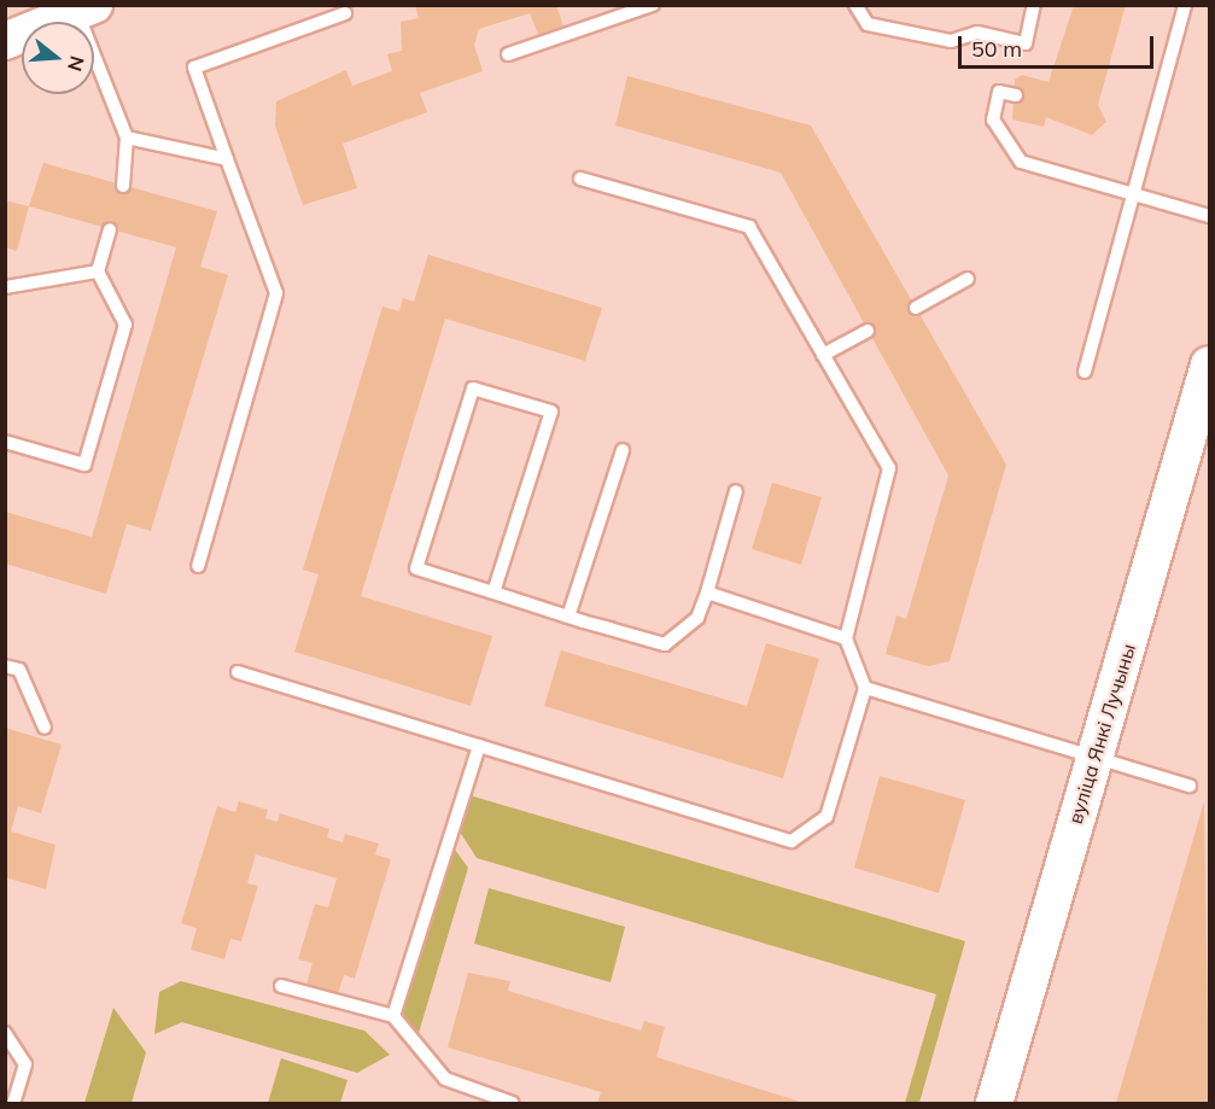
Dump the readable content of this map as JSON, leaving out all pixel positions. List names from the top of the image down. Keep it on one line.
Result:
{"streets":{"street":["вуліца Янкі Лучыны"]},"scale_bar":"50 m","north":"right"}
